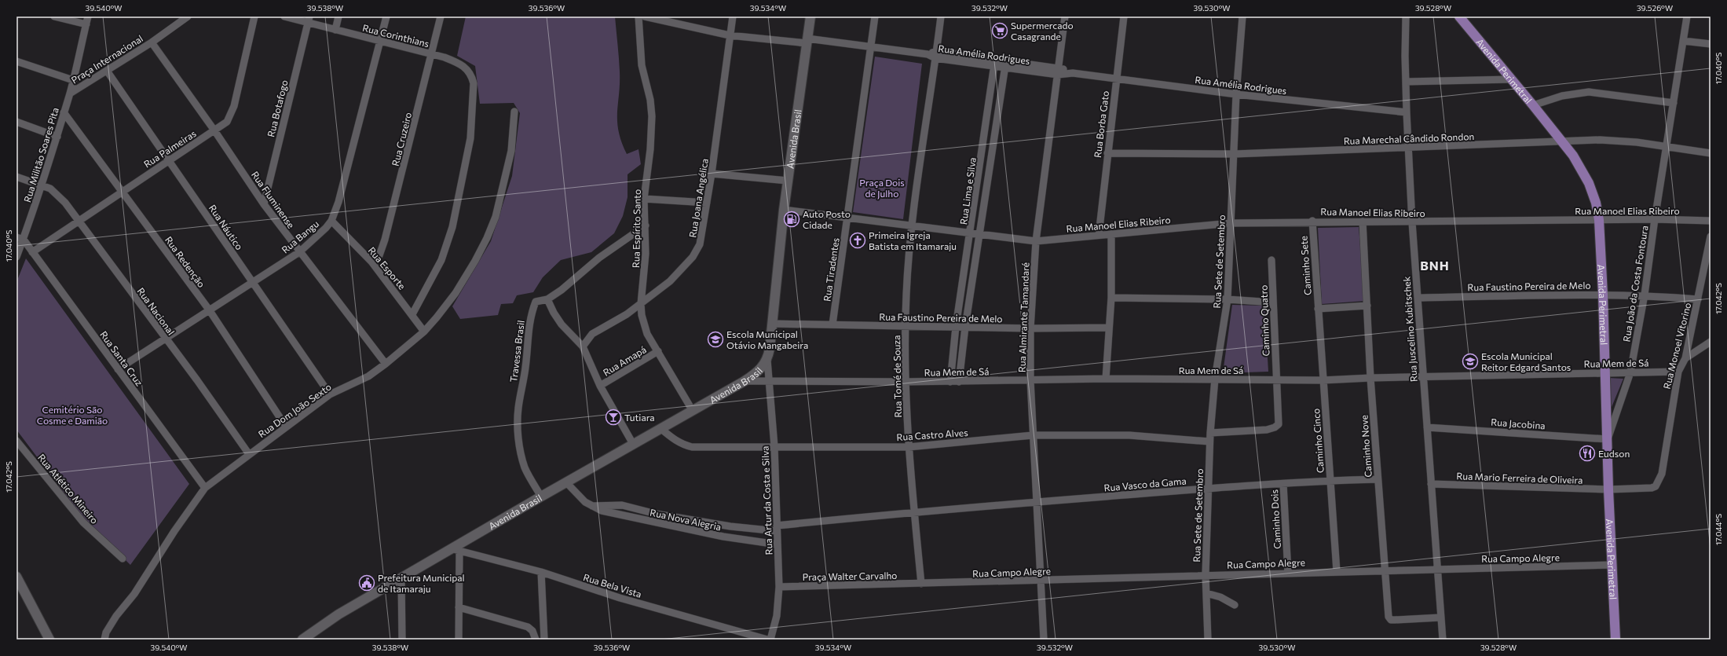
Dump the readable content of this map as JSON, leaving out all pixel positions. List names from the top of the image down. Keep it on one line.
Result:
{"streets":{"main road":["Avenida Perimetral"],"street":["Rua Corinthians","Rua Amélia Rodrigues","Praça Internacional","Rua Botafogo","Rua Borba Gato","Avenida Brasil","Rua Marechal Cândido Rondon","Rua Cruzeiro","Rua Palmeiras","Rua Militão Soares Pita","Rua Lima e Silva","Rua Joana Angélica","Rua Fluminense","Rua Manoel Elias Ribeiro","Rua Náutico","Rua Espírito Santo","Rua Bangu","Rua Redenção","Rua Sete de Setembro","Caminho Sete","Rua Esporte","Rua Tiradentes","Rua João da Costa Fontoura","Rua Faustino Pereira de Melo","Rua Nacional","Rua Almirante Tamandaré","Caminho Quatro","Rua Juscelino Kubitschek","Rua Monoel Vitorino","Travessa Brasil","Rua Santa Cruz","Rua Amapá","Rua Mem de Sá","Rua Tomé de Souza","Rua Dom João Sexto","Rua Jacobina","Rua Castro Alves","Caminho Cinco","Caminho Nove","Rua Mario Ferreira de Oliveira","Rua Vasco da Gama","Rua Atlético Mineiro","Rua Artur da Costa e Silva","Rua Nova Alegria","Caminho Dois","Rua Campo Alegre","Praça Walter Carvalho","Rua Bela Vista"]},"crossings":[["Rua Corinthians","Rua Botafogo"],["Rua Corinthians","Rua Cruzeiro"],["Rua Corinthians","Rua Bangu"],["Rua Corinthians","Rua Esporte"],["Rua Amélia Rodrigues","Rua Borba Gato"],["Rua Amélia Rodrigues","Rua Lima e Silva"],["Rua Amélia Rodrigues","Rua Sete de Setembro"],["Rua Amélia Rodrigues","Rua Almirante Tamandaré"],["Rua Amélia Rodrigues","Rua Juscelino Kubitschek"],["Praça Internacional","Rua Militão Soares Pita"],["Praça Internacional","Rua Fluminense"],["Praça Internacional","Rua Náutico"],["Avenida Perimetral","Rua Marechal Cândido Rondon"],["Avenida Perimetral","Rua Manoel Elias Ribeiro"],["Avenida Perimetral","Rua João da Costa Fontoura"],["Avenida Perimetral","Rua Faustino Pereira de Melo"],["Avenida Perimetral","Rua Monoel Vitorino"],["Avenida Perimetral","Rua Mem de Sá"],["Avenida Perimetral","Rua Jacobina"],["Avenida Perimetral","Rua Mario Ferreira de Oliveira"],["Avenida Perimetral","Rua Campo Alegre"],["Rua Botafogo","Rua Fluminense"],["Rua Borba Gato","Rua Marechal Cândido Rondon"],["Rua Borba Gato","Rua Manoel Elias Ribeiro"],["Avenida Brasil","Rua Espírito Santo"],["Avenida Brasil","Rua Faustino Pereira de Melo"],["Avenida Brasil","Travessa Brasil"],["Avenida Brasil","Rua Mem de Sá"],["Avenida Brasil","Rua Castro Alves"],["Avenida Brasil","Rua Artur da Costa e Silva"],["Avenida Brasil","Rua Nova Alegria"],["Avenida Brasil","Rua Bela Vista"],["Rua Marechal Cândido Rondon","Rua Sete de Setembro"],["Rua Marechal Cândido Rondon","Rua João da Costa Fontoura"],["Rua Marechal Cândido Rondon","Rua Juscelino Kubitschek"],["Rua Cruzeiro","Rua Esporte"],["Rua Palmeiras","Rua Fluminense"],["Rua Palmeiras","Rua Náutico"],["Rua Palmeiras","Rua Redenção"],["Rua Palmeiras","Rua Nacional"],["Rua Palmeiras","Rua Santa Cruz"],["Rua Militão Soares Pita","Rua Redenção"],["Rua Militão Soares Pita","Rua Nacional"],["Rua Militão Soares Pita","Rua Santa Cruz"],["Rua Lima e Silva","Rua Manoel Elias Ribeiro"],["Rua Lima e Silva","Rua Faustino Pereira de Melo"],["Rua Lima e Silva","Rua Mem de Sá"],["Rua Joana Angélica","Rua Espírito Santo"],["Rua Fluminense","Rua Bangu"],["Rua Fluminense","Rua Dom João Sexto"],["Rua Manoel Elias Ribeiro","Rua Sete de Setembro"],["Rua Manoel Elias Ribeiro","Caminho Sete"],["Rua Manoel Elias Ribeiro","Rua João da Costa Fontoura"],["Rua Manoel Elias Ribeiro","Rua Almirante Tamandaré"],["Rua Manoel Elias Ribeiro","Rua Juscelino Kubitschek"],["Rua Manoel Elias Ribeiro","Rua Tomé de Souza"],["Rua Manoel Elias Ribeiro","Caminho Nove"],["Rua Náutico","Rua Bangu"],["Rua Náutico","Rua Dom João Sexto"],["Rua Espírito Santo","Travessa Brasil"],["Rua Espírito Santo","Rua Amapá"],["Rua Bangu","Rua Redenção"],["Rua Bangu","Rua Esporte"],["Rua Bangu","Rua Nacional"],["Rua Bangu","Rua Santa Cruz"],["Rua Redenção","Rua Dom João Sexto"],["Rua Sete de Setembro","Caminho Quatro"],["Rua Sete de Setembro","Rua Mem de Sá"],["Rua Sete de Setembro","Rua Castro Alves"],["Rua Sete de Setembro","Rua Vasco da Gama"],["Rua Sete de Setembro","Rua Campo Alegre"],["Caminho Sete","Caminho Cinco"],["Rua Esporte","Rua Dom João Sexto"],["Rua Tiradentes","Rua Faustino Pereira de Melo"],["Rua João da Costa Fontoura","Rua Faustino Pereira de Melo"],["Rua João da Costa Fontoura","Rua Mem de Sá"],["Rua João da Costa Fontoura","Rua Jacobina"],["Rua Faustino Pereira de Melo","Rua Almirante Tamandaré"],["Rua Faustino Pereira de Melo","Rua Juscelino Kubitschek"],["Rua Faustino Pereira de Melo","Rua Monoel Vitorino"],["Rua Faustino Pereira de Melo","Rua Tomé de Souza"],["Rua Nacional","Rua Dom João Sexto"],["Rua Almirante Tamandaré","Rua Mem de Sá"],["Rua Almirante Tamandaré","Rua Castro Alves"],["Rua Almirante Tamandaré","Rua Vasco da Gama"],["Rua Almirante Tamandaré","Rua Campo Alegre"],["Caminho Quatro","Rua Mem de Sá"],["Rua Juscelino Kubitschek","Rua Mem de Sá"],["Rua Juscelino Kubitschek","Rua Jacobina"],["Rua Juscelino Kubitschek","Caminho Nove"],["Rua Juscelino Kubitschek","Rua Mario Ferreira de Oliveira"],["Rua Juscelino Kubitschek","Rua Campo Alegre"],["Rua Monoel Vitorino","Rua Mem de Sá"],["Rua Monoel Vitorino","Rua Mario Ferreira de Oliveira"],["Rua Santa Cruz","Rua Dom João Sexto"],["Rua Mem de Sá","Rua Tomé de Souza"],["Rua Mem de Sá","Caminho Cinco"],["Rua Mem de Sá","Caminho Nove"],["Rua Mem de Sá","Rua Artur da Costa e Silva"],["Rua Tomé de Souza","Rua Castro Alves"],["Rua Tomé de Souza","Rua Vasco da Gama"],["Rua Tomé de Souza","Rua Campo Alegre"],["Rua Tomé de Souza","Praça Walter Carvalho"],["Rua Castro Alves","Rua Artur da Costa e Silva"],["Caminho Cinco","Rua Vasco da Gama"],["Caminho Cinco","Rua Campo Alegre"],["Caminho Nove","Rua Vasco da Gama"],["Caminho Nove","Rua Campo Alegre"],["Rua Vasco da Gama","Caminho Dois"],["Rua Artur da Costa e Silva","Rua Nova Alegria"],["Rua Artur da Costa e Silva","Praça Walter Carvalho"],["Caminho Dois","Rua Campo Alegre"],["Rua Campo Alegre","Praça Walter Carvalho"]],"districts":["BNH"],"parks":["Praça Dois de Julho","Cemitério São Cosme e Damião"],"places":{"supermarket":["Supermercado Casagrande"],"fuel station":["Auto Posto Cidade"],"church":["Primeira Igreja Batista em Itamaraju"],"school or university":["Escola Municipal Otávio Mangabeira","Escola Municipal Reitor Edgard Santos"],"bar":["Tutiara"],"restaurant":["Eudson"],"public building":["Prefeitura Municipal de Itamaraju"]},"coordinates":["39.540°W","39.538°W","39.536°W","39.534°W","39.532°W","39.530°W","39.528°W","39.526°W","17.040°S","17.042°S","17.044°S"]}
